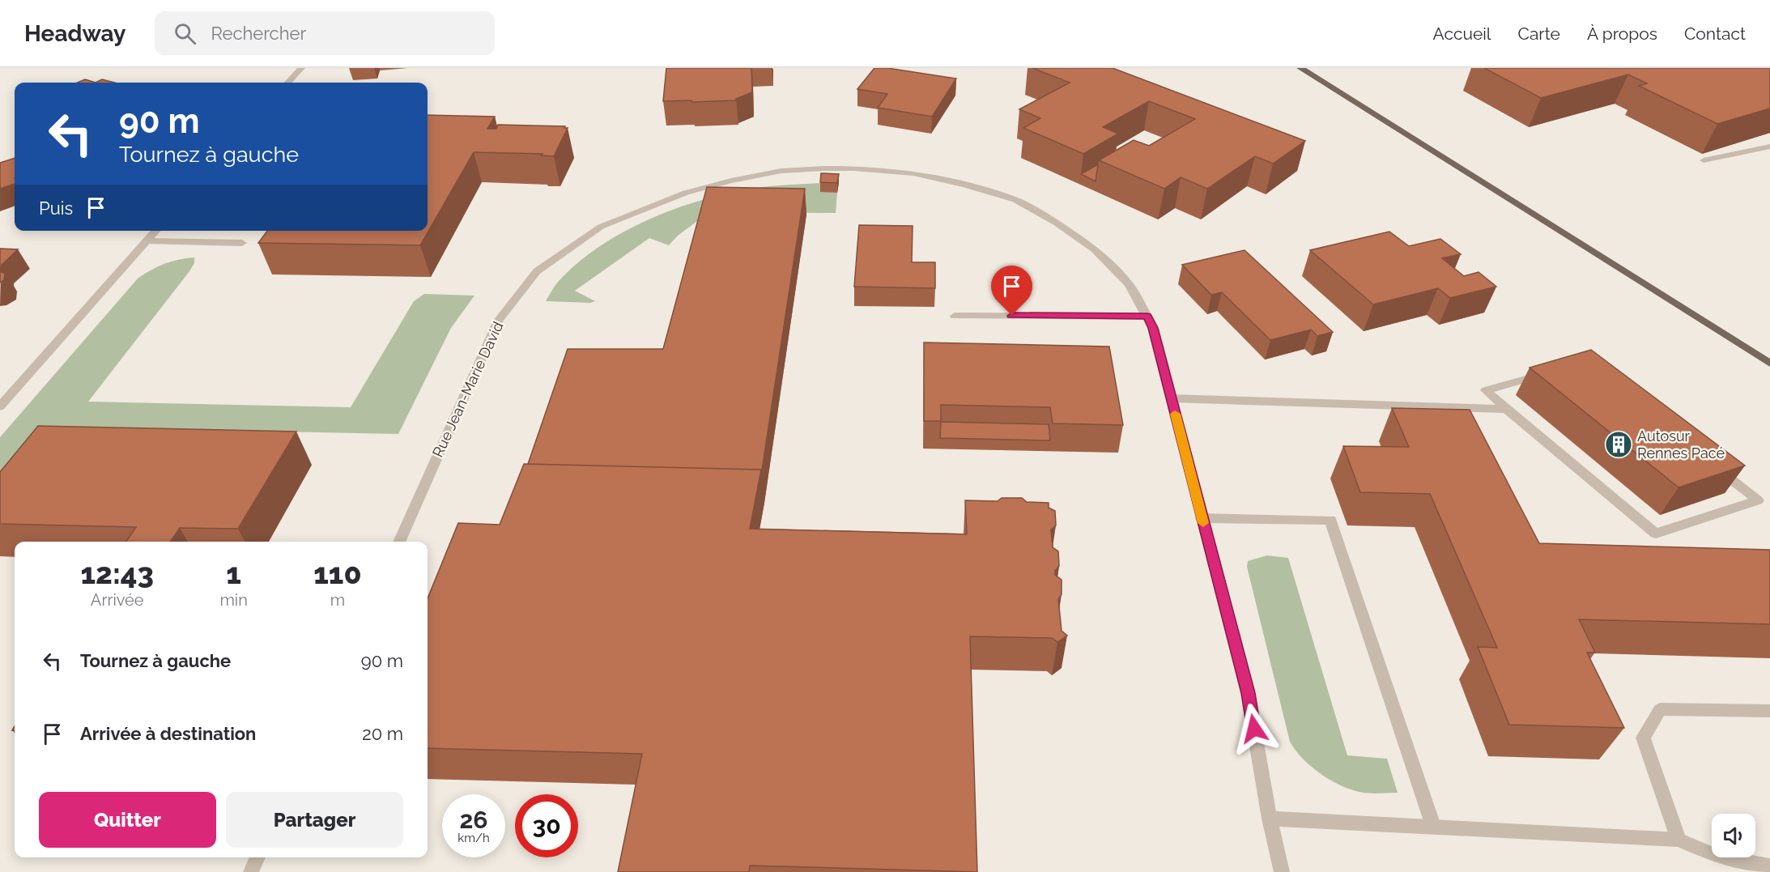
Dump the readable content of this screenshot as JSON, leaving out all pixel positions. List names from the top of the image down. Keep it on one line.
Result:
{"streets":{"street":["Rue Jean-Marie David"]},"places":{"building":["Autosur Rennes Pacé"]},"page":{"header":"Headway","search":"Rechercher","nav":["Accueil","Carte","À propos","Contact"],"turn":["90 m","Tournez à gauche"],"then":"Puis","eta":["12:43","Arrivée","1","min","110","m"],"list":[{"name":"Tournez à gauche","value":"90 m"},{"name":"Arrivée à destination","value":"20 m"}],"buttons":["Quitter","Partager"],"speed":"26 km/h","limit":"30"}}
